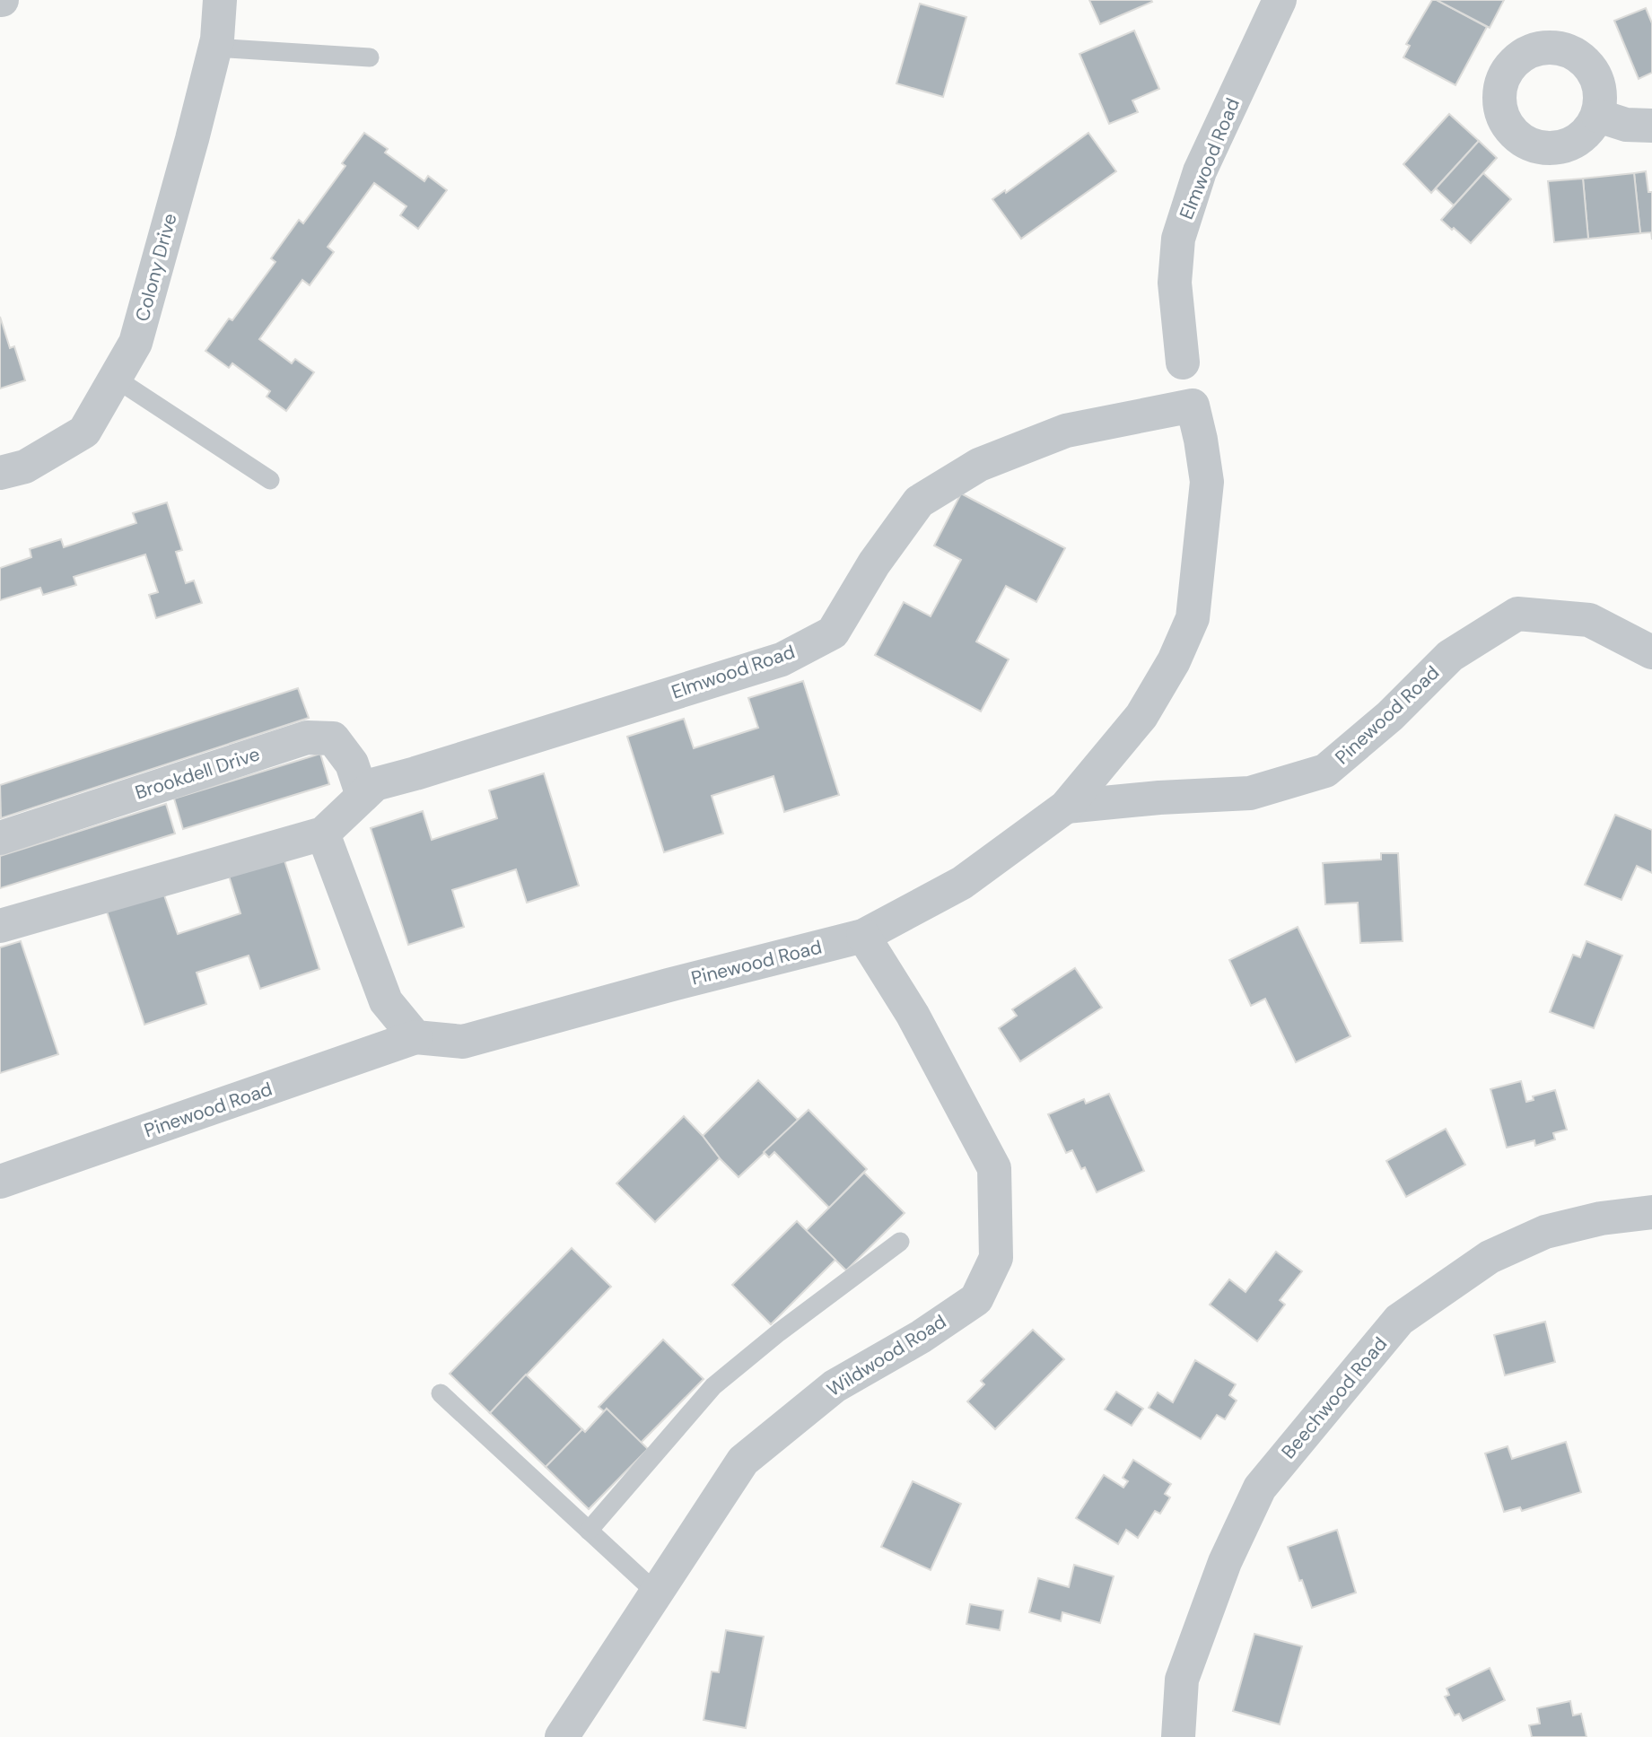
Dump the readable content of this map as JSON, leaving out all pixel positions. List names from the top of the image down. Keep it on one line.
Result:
{"streets":{"street":["Elmwood Road","Colony Drive","Pinewood Road","Brookdell Drive","Wildwood Road","Beechwood Road"]},"crossings":[["Elmwood Road","Pinewood Road"],["Elmwood Road","Brookdell Drive"],["Pinewood Road","Wildwood Road"]]}
